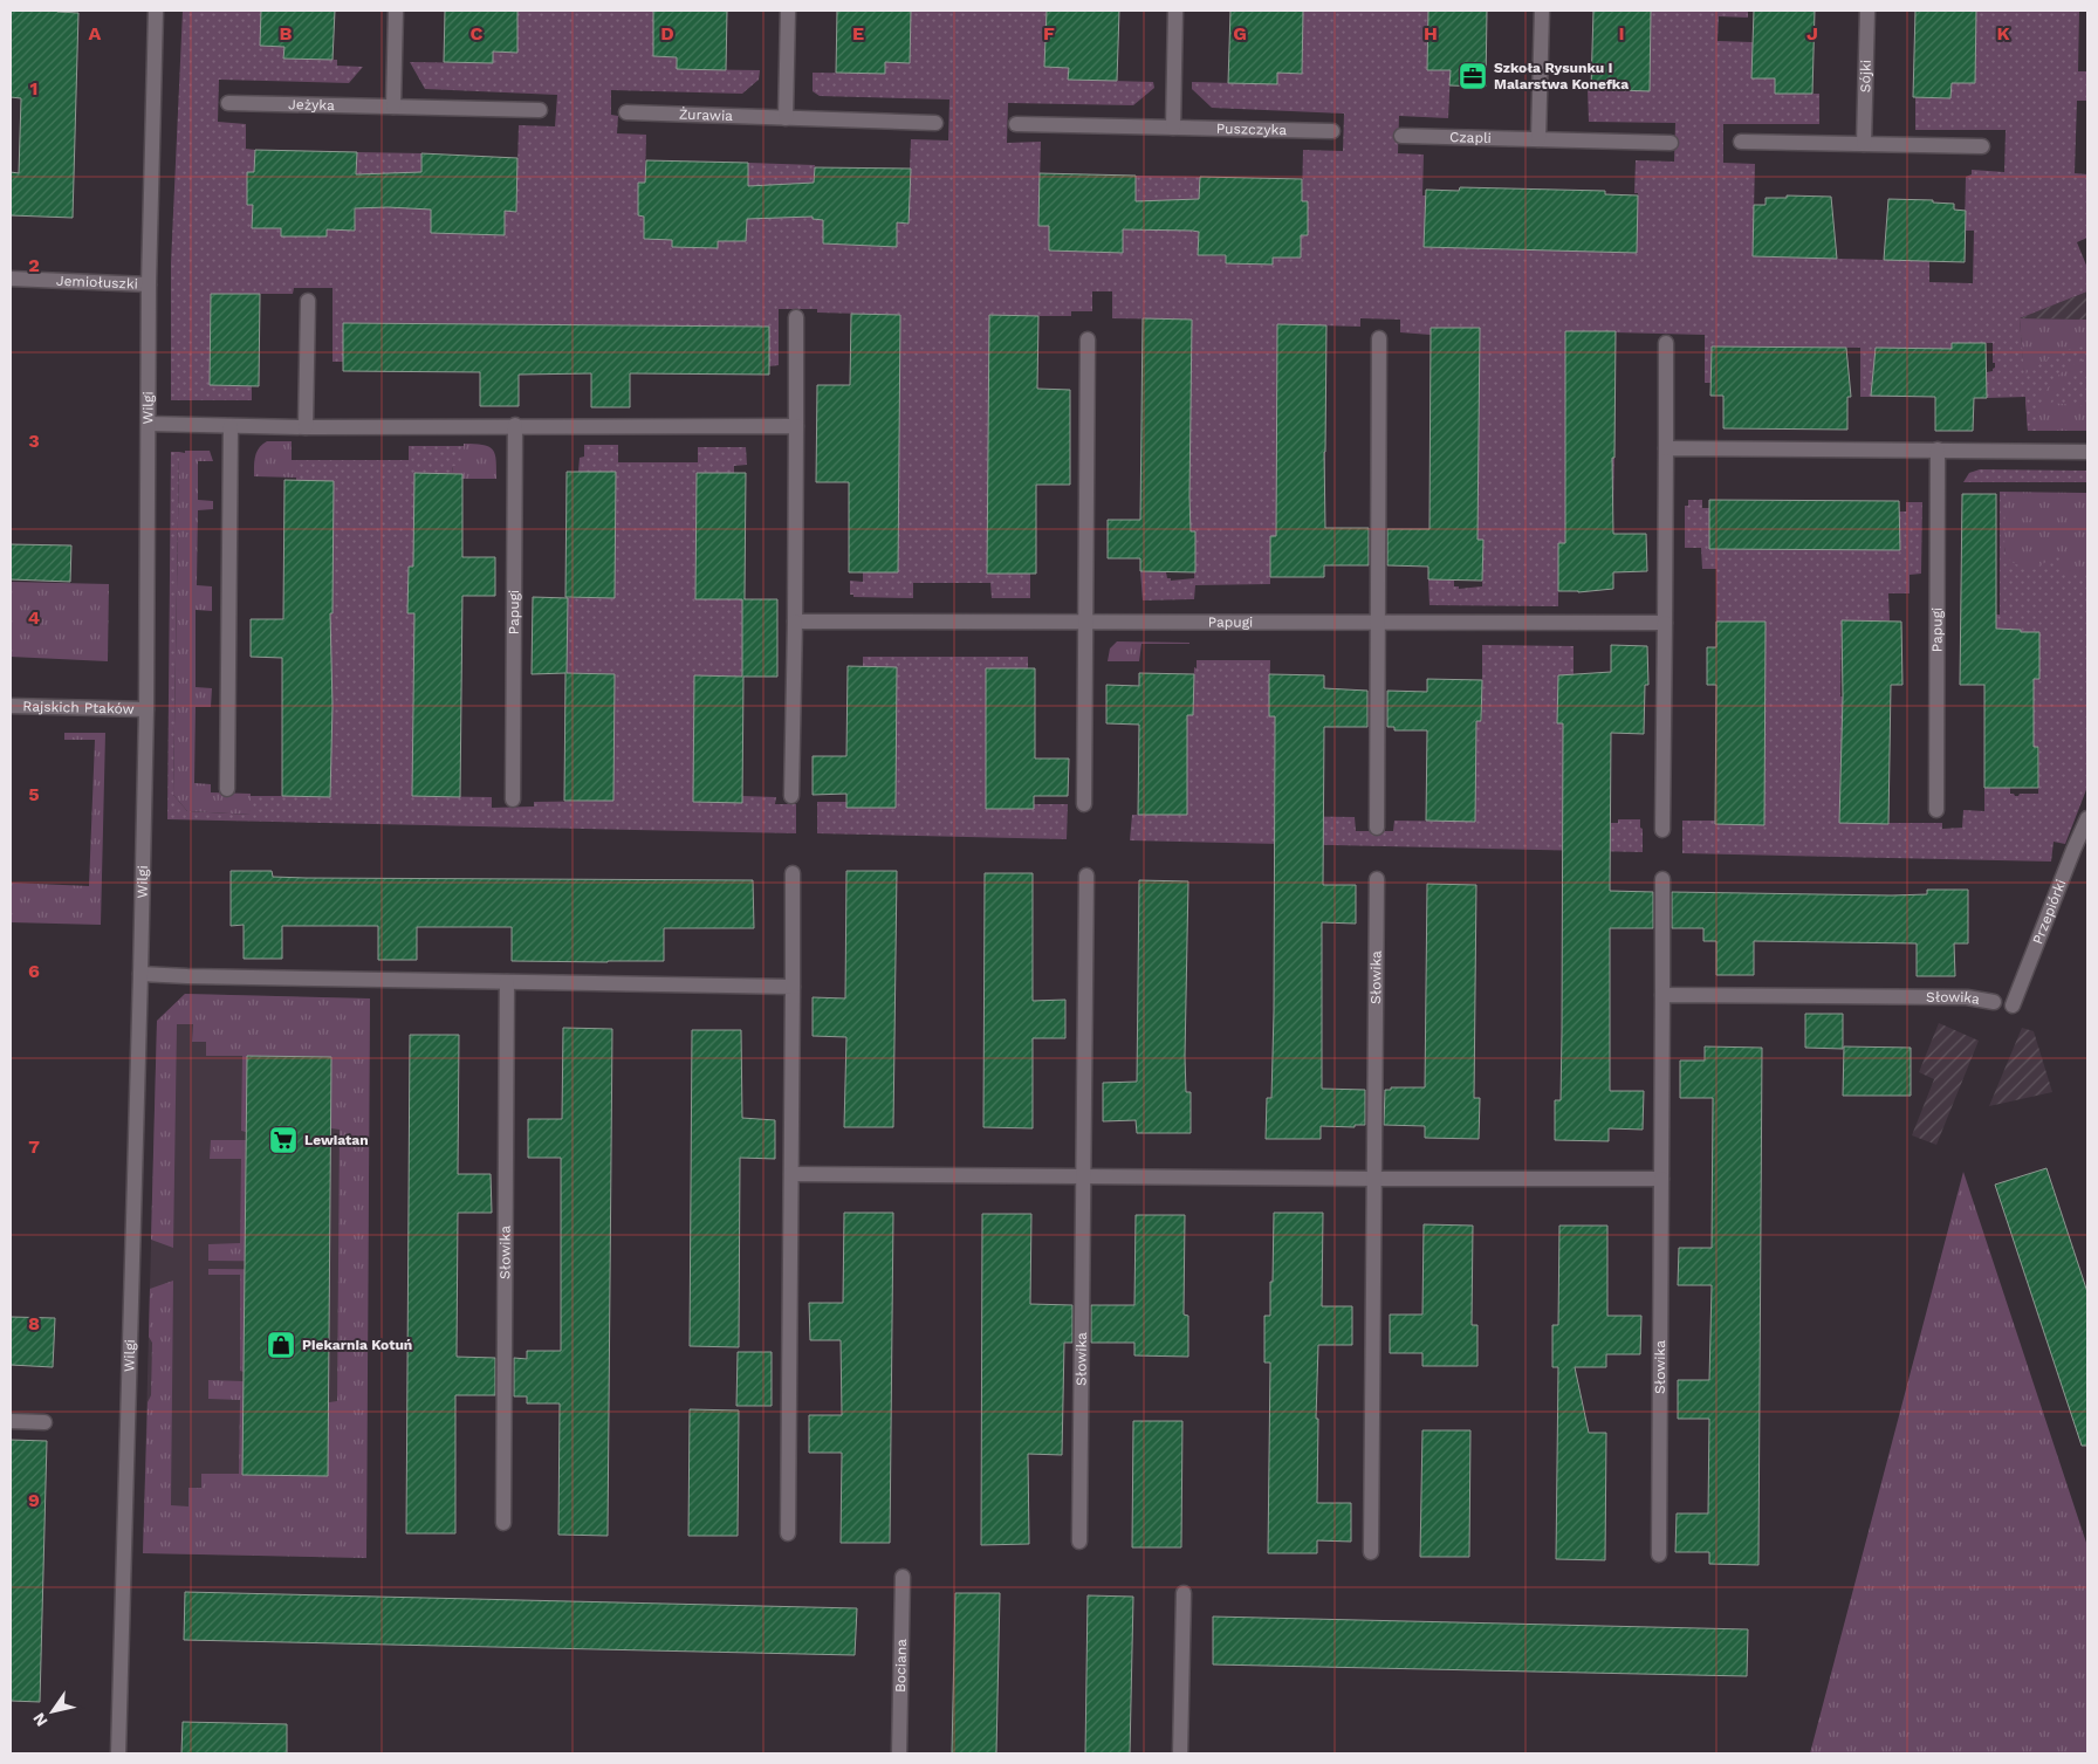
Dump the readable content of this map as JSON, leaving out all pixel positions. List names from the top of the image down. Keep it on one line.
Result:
{"streets":{"street":["Sójki","Jeżyka","Żurawia","Puszczyka","Czapli","Jemiołuszki","Wilgi","Papugi","Rajskich Ptaków","Przepiórki","Słowika","Bociana"]},"crossings":[["Jemiołuszki","Wilgi"],["Wilgi","Rajskich Ptaków"]],"places":{"office":["Szkoła Rysunku i Malarstwa Konefka"],"supermarket":["Lewiatan"],"shop":["Piekarnia Kotuń"]},"north":"bottom left","grid":{"columns":["A","B","C","D","E","F","G","H","I","J","K"],"rows":["1","2","3","4","5","6","7","8","9"]}}
